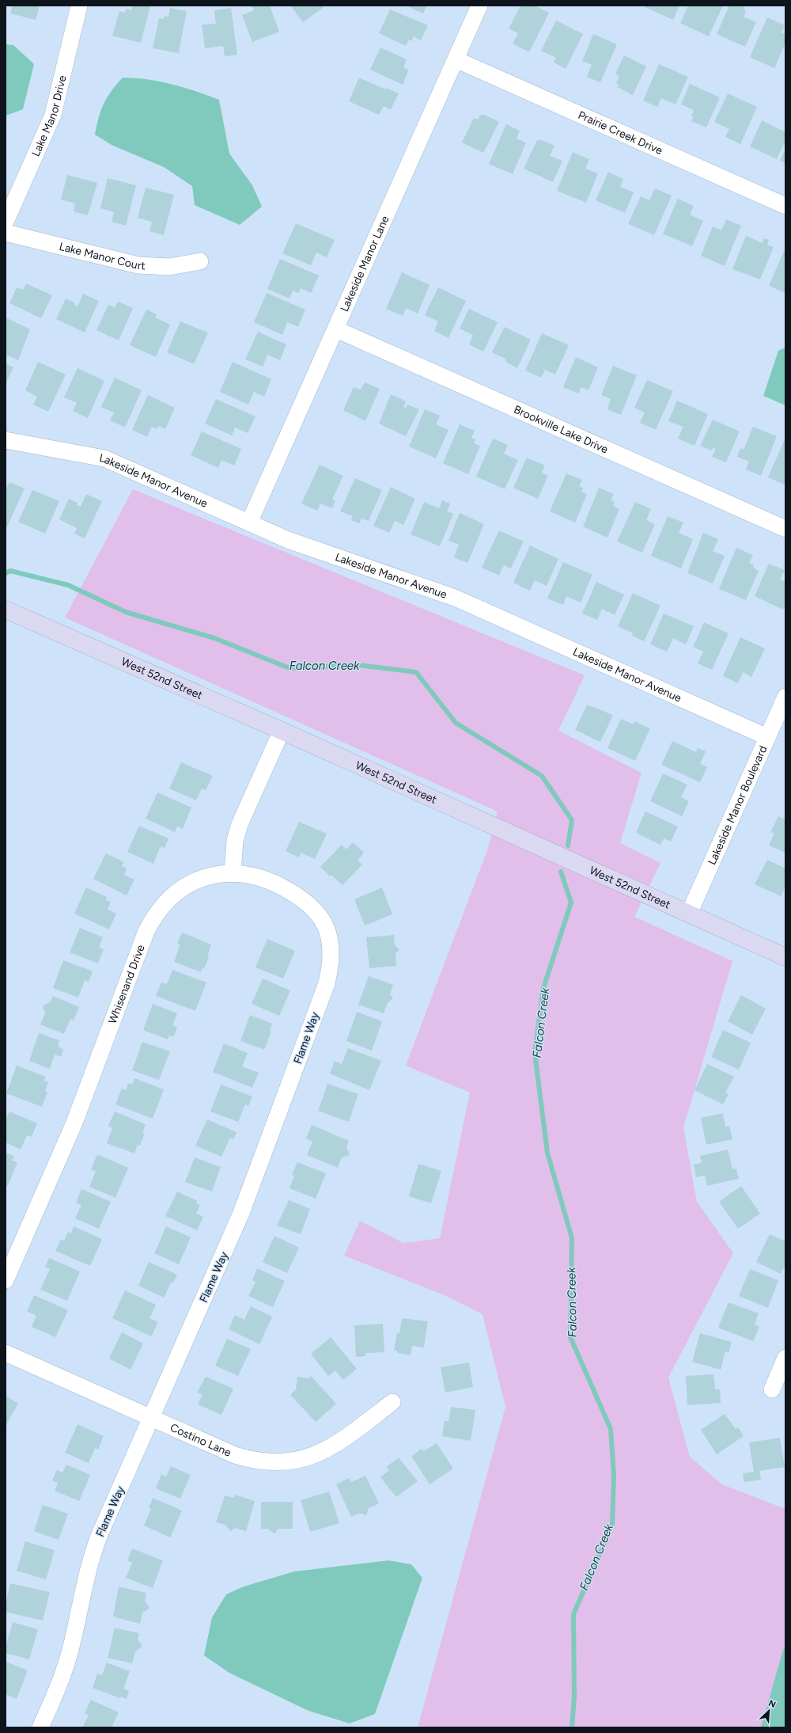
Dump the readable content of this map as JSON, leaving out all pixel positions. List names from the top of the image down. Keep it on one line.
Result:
{"streets":{"street":["Lake Manor Drive","Prairie Creek Drive","Lake Manor Court","Lakeside Manor Lane","Brookville Lake Drive","Lakeside Manor Avenue","West 52nd Street","Lakeside Manor Boulevard","Whisenand Drive","Flame Way","Costino Lane"]},"crossings":[["Prairie Creek Drive","Lakeside Manor Lane"],["Lakeside Manor Lane","Brookville Lake Drive"],["Lakeside Manor Lane","Lakeside Manor Avenue"],["Lakeside Manor Avenue","Lakeside Manor Boulevard"],["West 52nd Street","Lakeside Manor Boulevard"],["Whisenand Drive","Flame Way"],["Flame Way","Costino Lane"]],"water":["Falcon Creek"],"north":"top right"}
